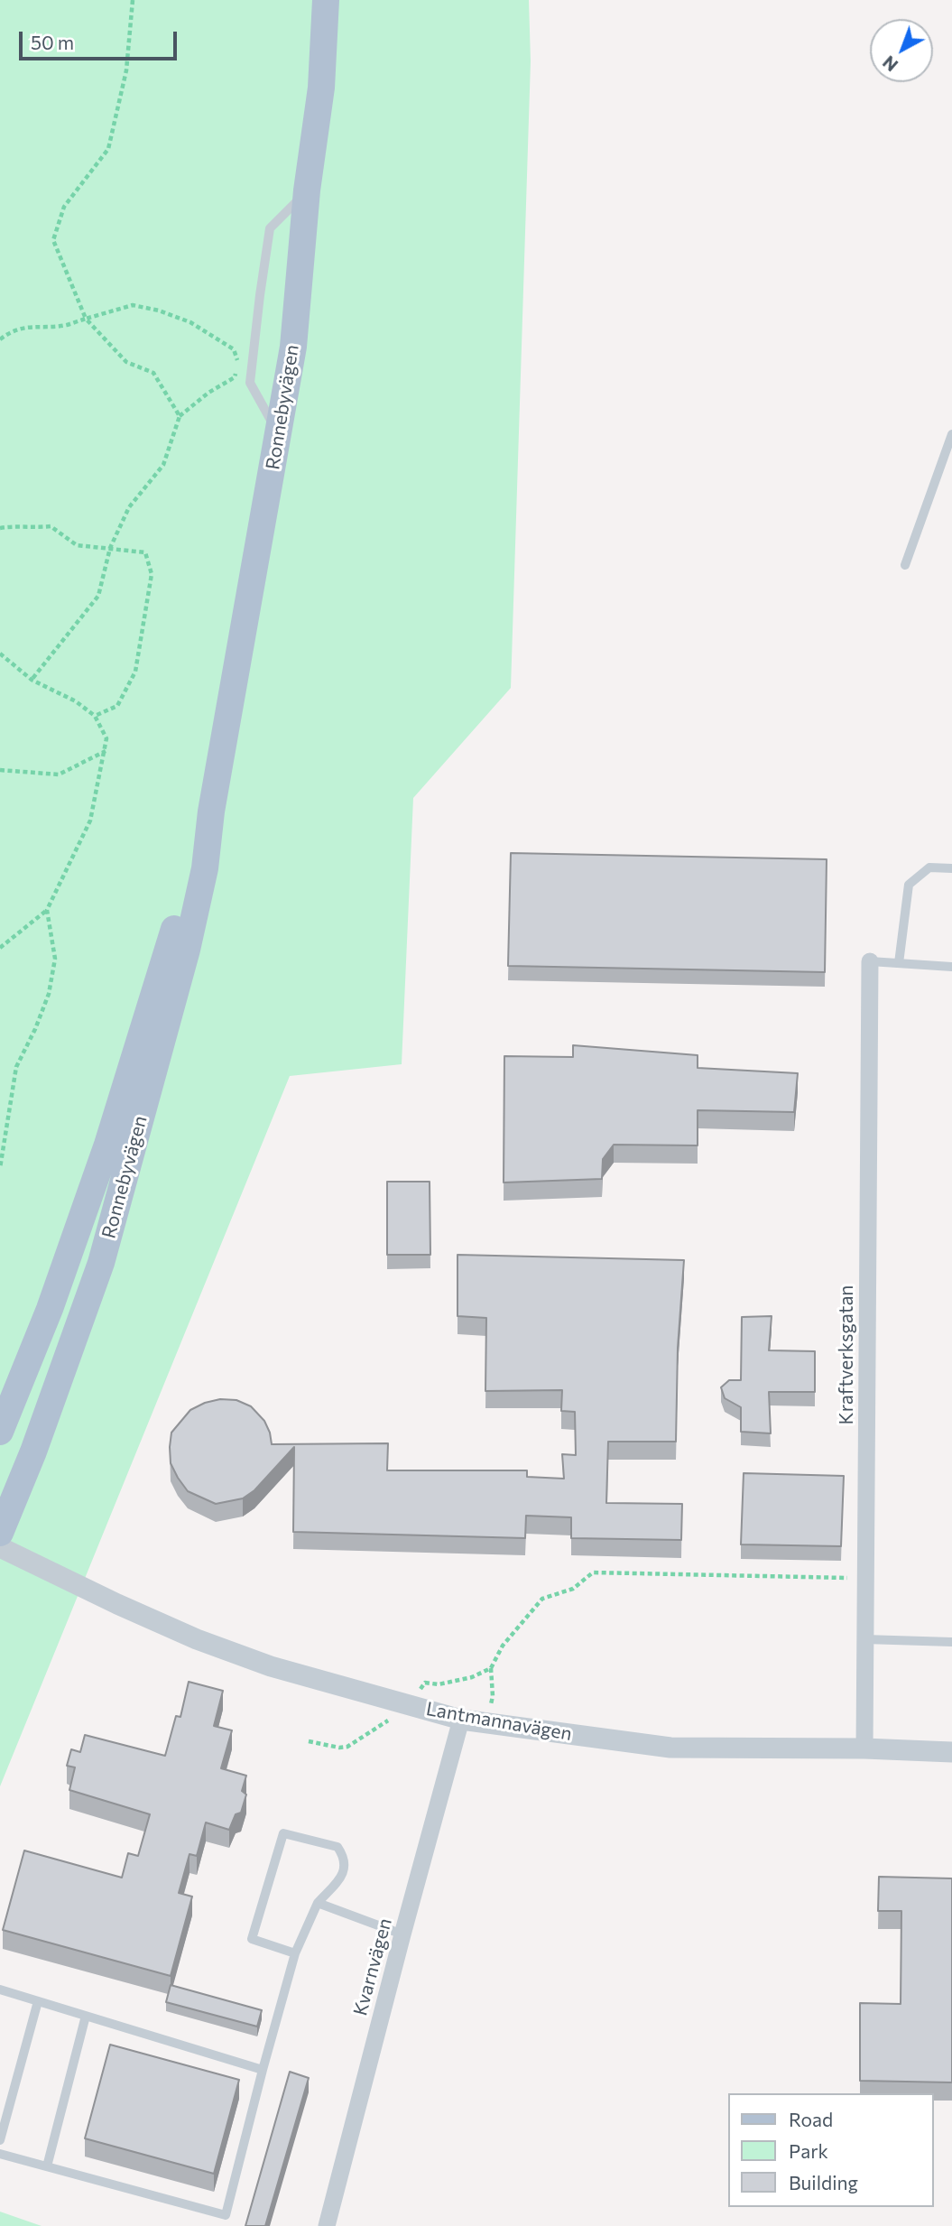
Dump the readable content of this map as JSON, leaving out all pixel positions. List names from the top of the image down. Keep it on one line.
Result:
{"streets":{"main road":["Ronnebyvägen"],"street":["Kraftverksgatan","Lantmannavägen","Kvarnvägen"]},"crossings":[["Kraftverksgatan","Lantmannavägen"],["Lantmannavägen","Kvarnvägen"]],"legend":["Road","Park","Building"],"scale_bar":"50 m","north":"bottom left"}
